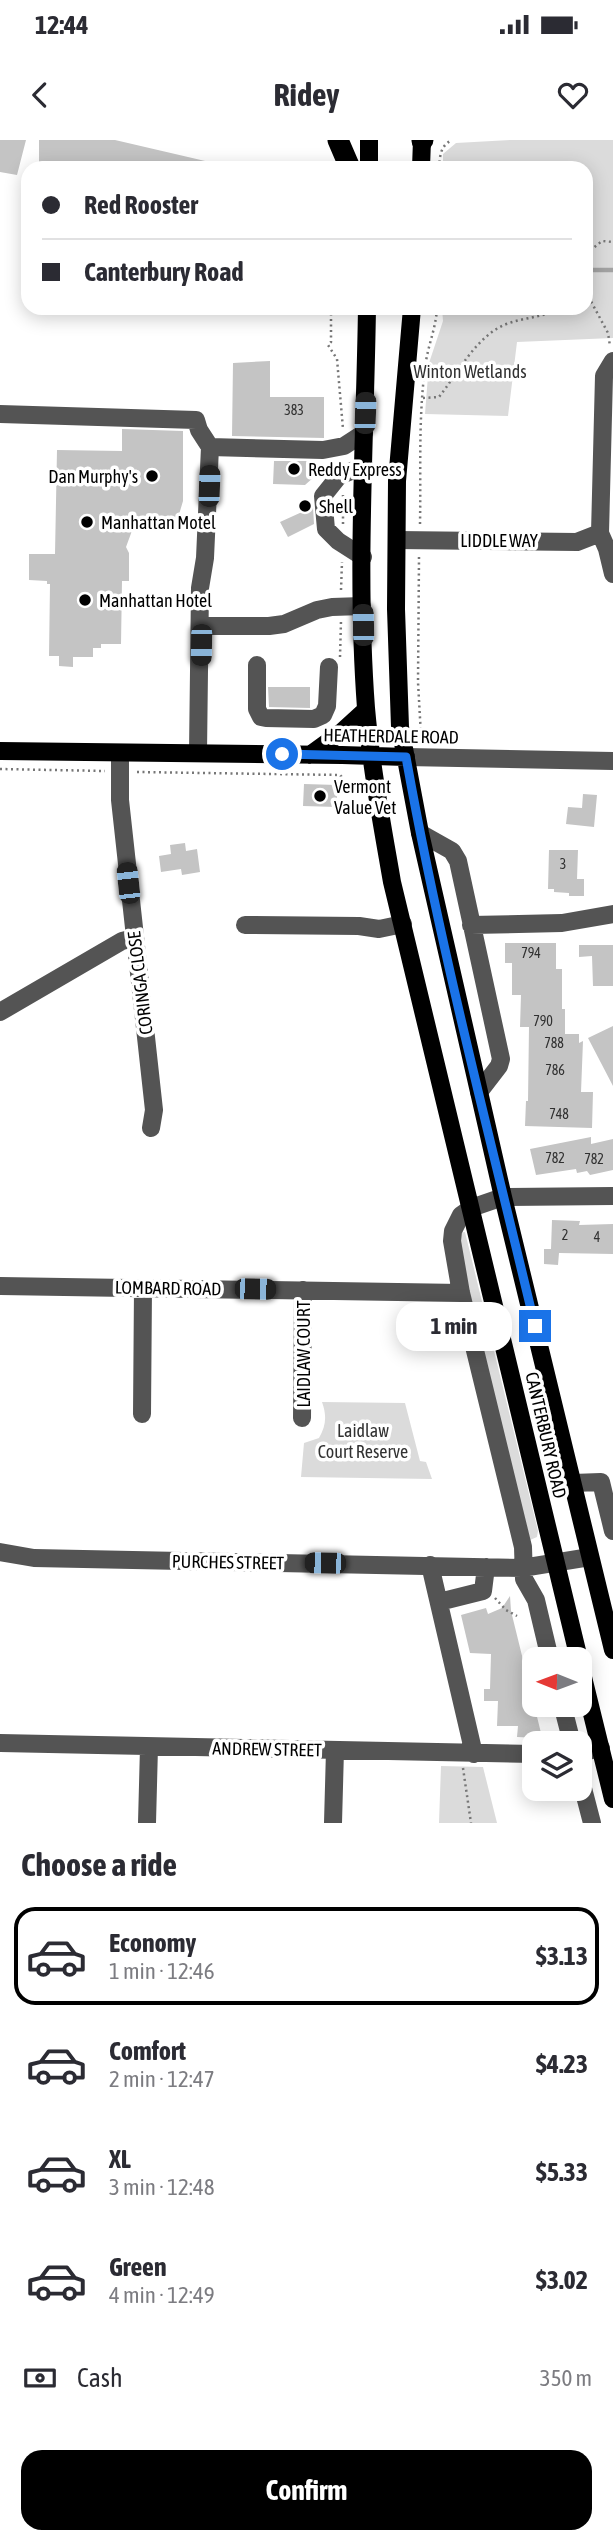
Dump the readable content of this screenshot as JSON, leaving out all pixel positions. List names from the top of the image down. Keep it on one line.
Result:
{"streets":{"main road":["HEATHERDALE ROAD","CANTERBURY ROAD"],"street":["LIDDLE WAY","CORINGA CLOSE","LOMBARD ROAD","LAIDLAW COURT","PURCHES STREET","ANDREW STREET"]},"crossings":[["LIDDLE WAY","CANTERBURY ROAD"],["HEATHERDALE ROAD","CORINGA CLOSE"],["HEATHERDALE ROAD","CANTERBURY ROAD"],["LOMBARD ROAD","LAIDLAW COURT"],["CANTERBURY ROAD","PURCHES STREET"]],"parks":["Winton Wetlands","Laidlaw Court Reserve"],"places":["Reddy Express","Dan Murphy's","Shell","Manhattan Motel","Manhattan Hotel","Vermont Value Vet"],"house_numbers":["383","3","794","790","788","786","748","782","782","2","4"],"north":"left","page":{"status":"12:44","header":"Ridey","banner":["Red Rooster","Canterbury Road"],"bubble":"1 min","heading":"Choose a ride","list":[{"name":"Economy","note":"1 min · 12:46","value":"$3.13"},{"name":"Comfort","note":"2 min · 12:47","value":"$4.23"},{"name":"XL","note":"3 min · 12:48","value":"$5.33"},{"name":"Green","note":"4 min · 12:49","value":"$3.02"}],"pay":["Cash","350 m"],"buttons":"Confirm"}}
